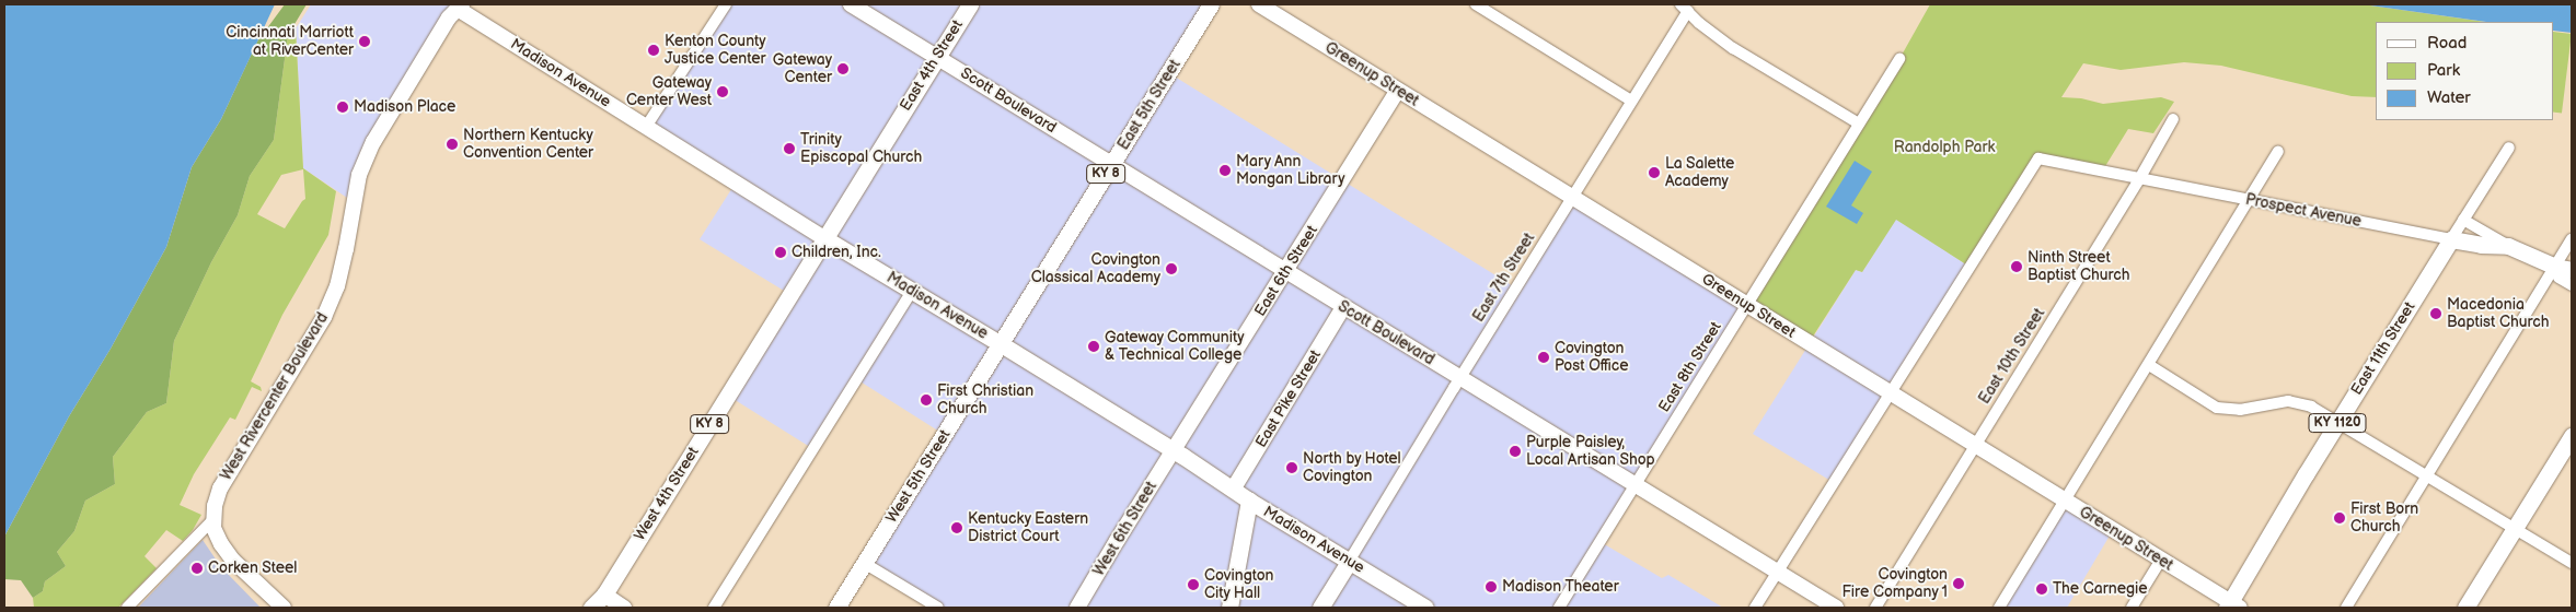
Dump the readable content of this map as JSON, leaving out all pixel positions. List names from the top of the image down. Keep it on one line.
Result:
{"streets":{"main road":["East 4th Street","Madison Avenue","Greenup Street","Scott Boulevard","East 5th Street","KY 8","Prospect Avenue","East 6th Street","East 11th Street","West Rivercenter Boulevard","East Pike Street","KY 1120","West 5th Street","West 4th Street","West 6th Street"],"street":["East 7th Street","East 10th Street","East 8th Street"]},"crossings":[["East 4th Street","Madison Avenue"],["East 4th Street","Scott Boulevard"],["East 4th Street","West 4th Street"],["Madison Avenue","East 5th Street"],["Madison Avenue","East 6th Street"],["Madison Avenue","East 7th Street"],["Madison Avenue","West Rivercenter Boulevard"],["Madison Avenue","East Pike Street"],["Madison Avenue","West 5th Street"],["Madison Avenue","West 4th Street"],["Madison Avenue","West 6th Street"],["Greenup Street","Prospect Avenue"],["Greenup Street","East 6th Street"],["Greenup Street","East 7th Street"],["Greenup Street","East 11th Street"],["Greenup Street","East 10th Street"],["Greenup Street","East 8th Street"],["Scott Boulevard","East 5th Street"],["Scott Boulevard","East 6th Street"],["Scott Boulevard","East 7th Street"],["Scott Boulevard","East 8th Street"],["Scott Boulevard","East Pike Street"],["East 5th Street","West 5th Street"],["Prospect Avenue","East 11th Street"],["Prospect Avenue","East 10th Street"],["East 6th Street","West 6th Street"]],"parks":["Randolph Park"],"places":["Cincinnati Marriott at RiverCenter","Kenton County Justice Center","Gateway Center","Gateway Center West","Madison Place","Northern Kentucky Convention Center","Trinity Episcopal Church","Mary Ann Mongan Library","La Salette Academy","Children, Inc.","Ninth Street Baptist Church","Covington Classical Academy","Macedonia Baptist Church","Gateway Community & Technical College","Covington Post Office","First Christian Church","Purple Paisley, Local Artisan Shop","North by Hotel Covington","First Born Church","Kentucky Eastern District Court","Corken Steel","Covington Fire Company 1","Covington City Hall","Madison Theater","The Carnegie"],"legend":["Road","Park","Water"]}
